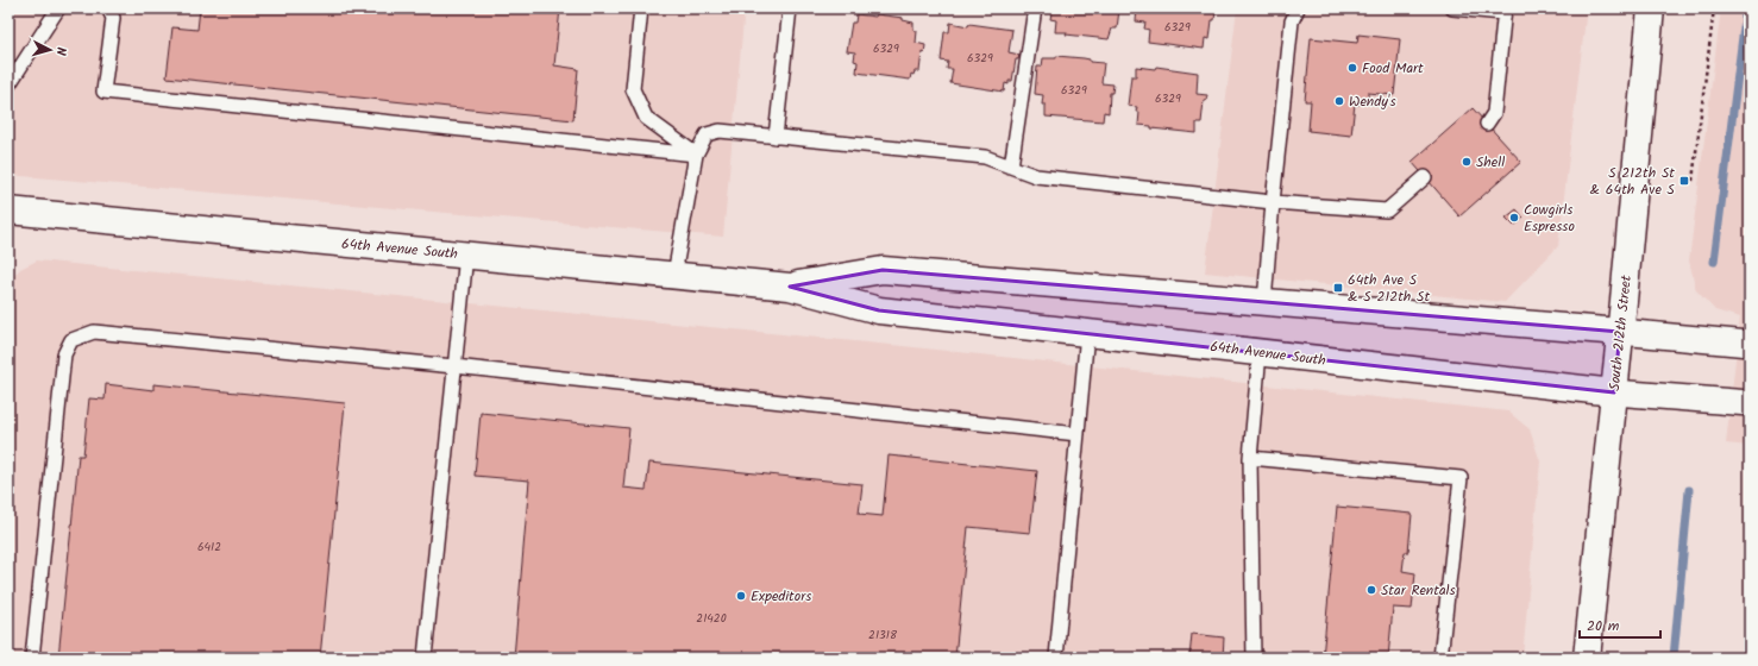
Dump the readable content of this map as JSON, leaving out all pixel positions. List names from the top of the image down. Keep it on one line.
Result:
{"streets":{"street":["64th Avenue South","South 212th Street"]},"crossings":[["64th Avenue South","South 212th Street"]],"places":{"other":["Food Mart","Wendy's","Shell","Cowgirls Espresso","Star Rentals","Expeditors"],"transit":["S 212th St & 64th Ave S","64th Ave S & S 212th St"]},"house_numbers":["6329","6329","6329","6329","6329","6412","21420","21318"],"scale_bar":"20 m","north":"right"}
